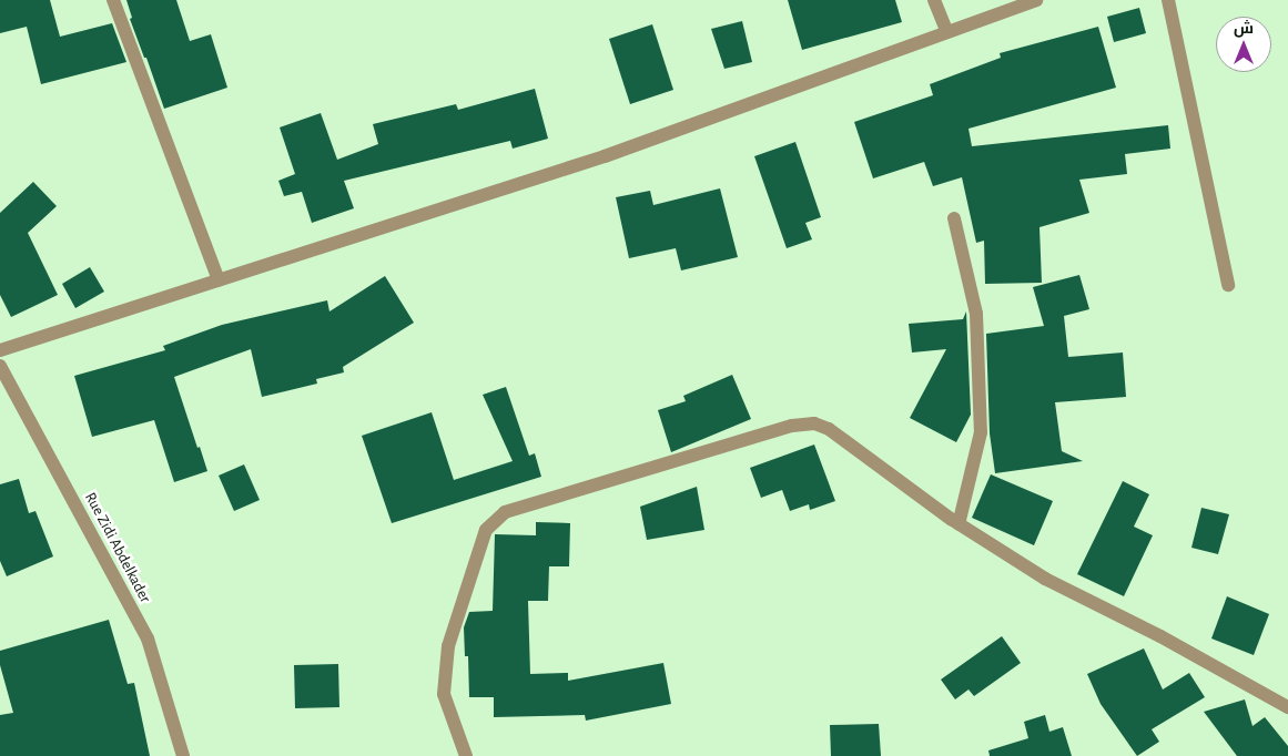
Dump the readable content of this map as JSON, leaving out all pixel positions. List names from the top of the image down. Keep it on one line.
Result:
{"streets":{"street":["Rue Zidi Abdelkader"]},"north":"top"}
